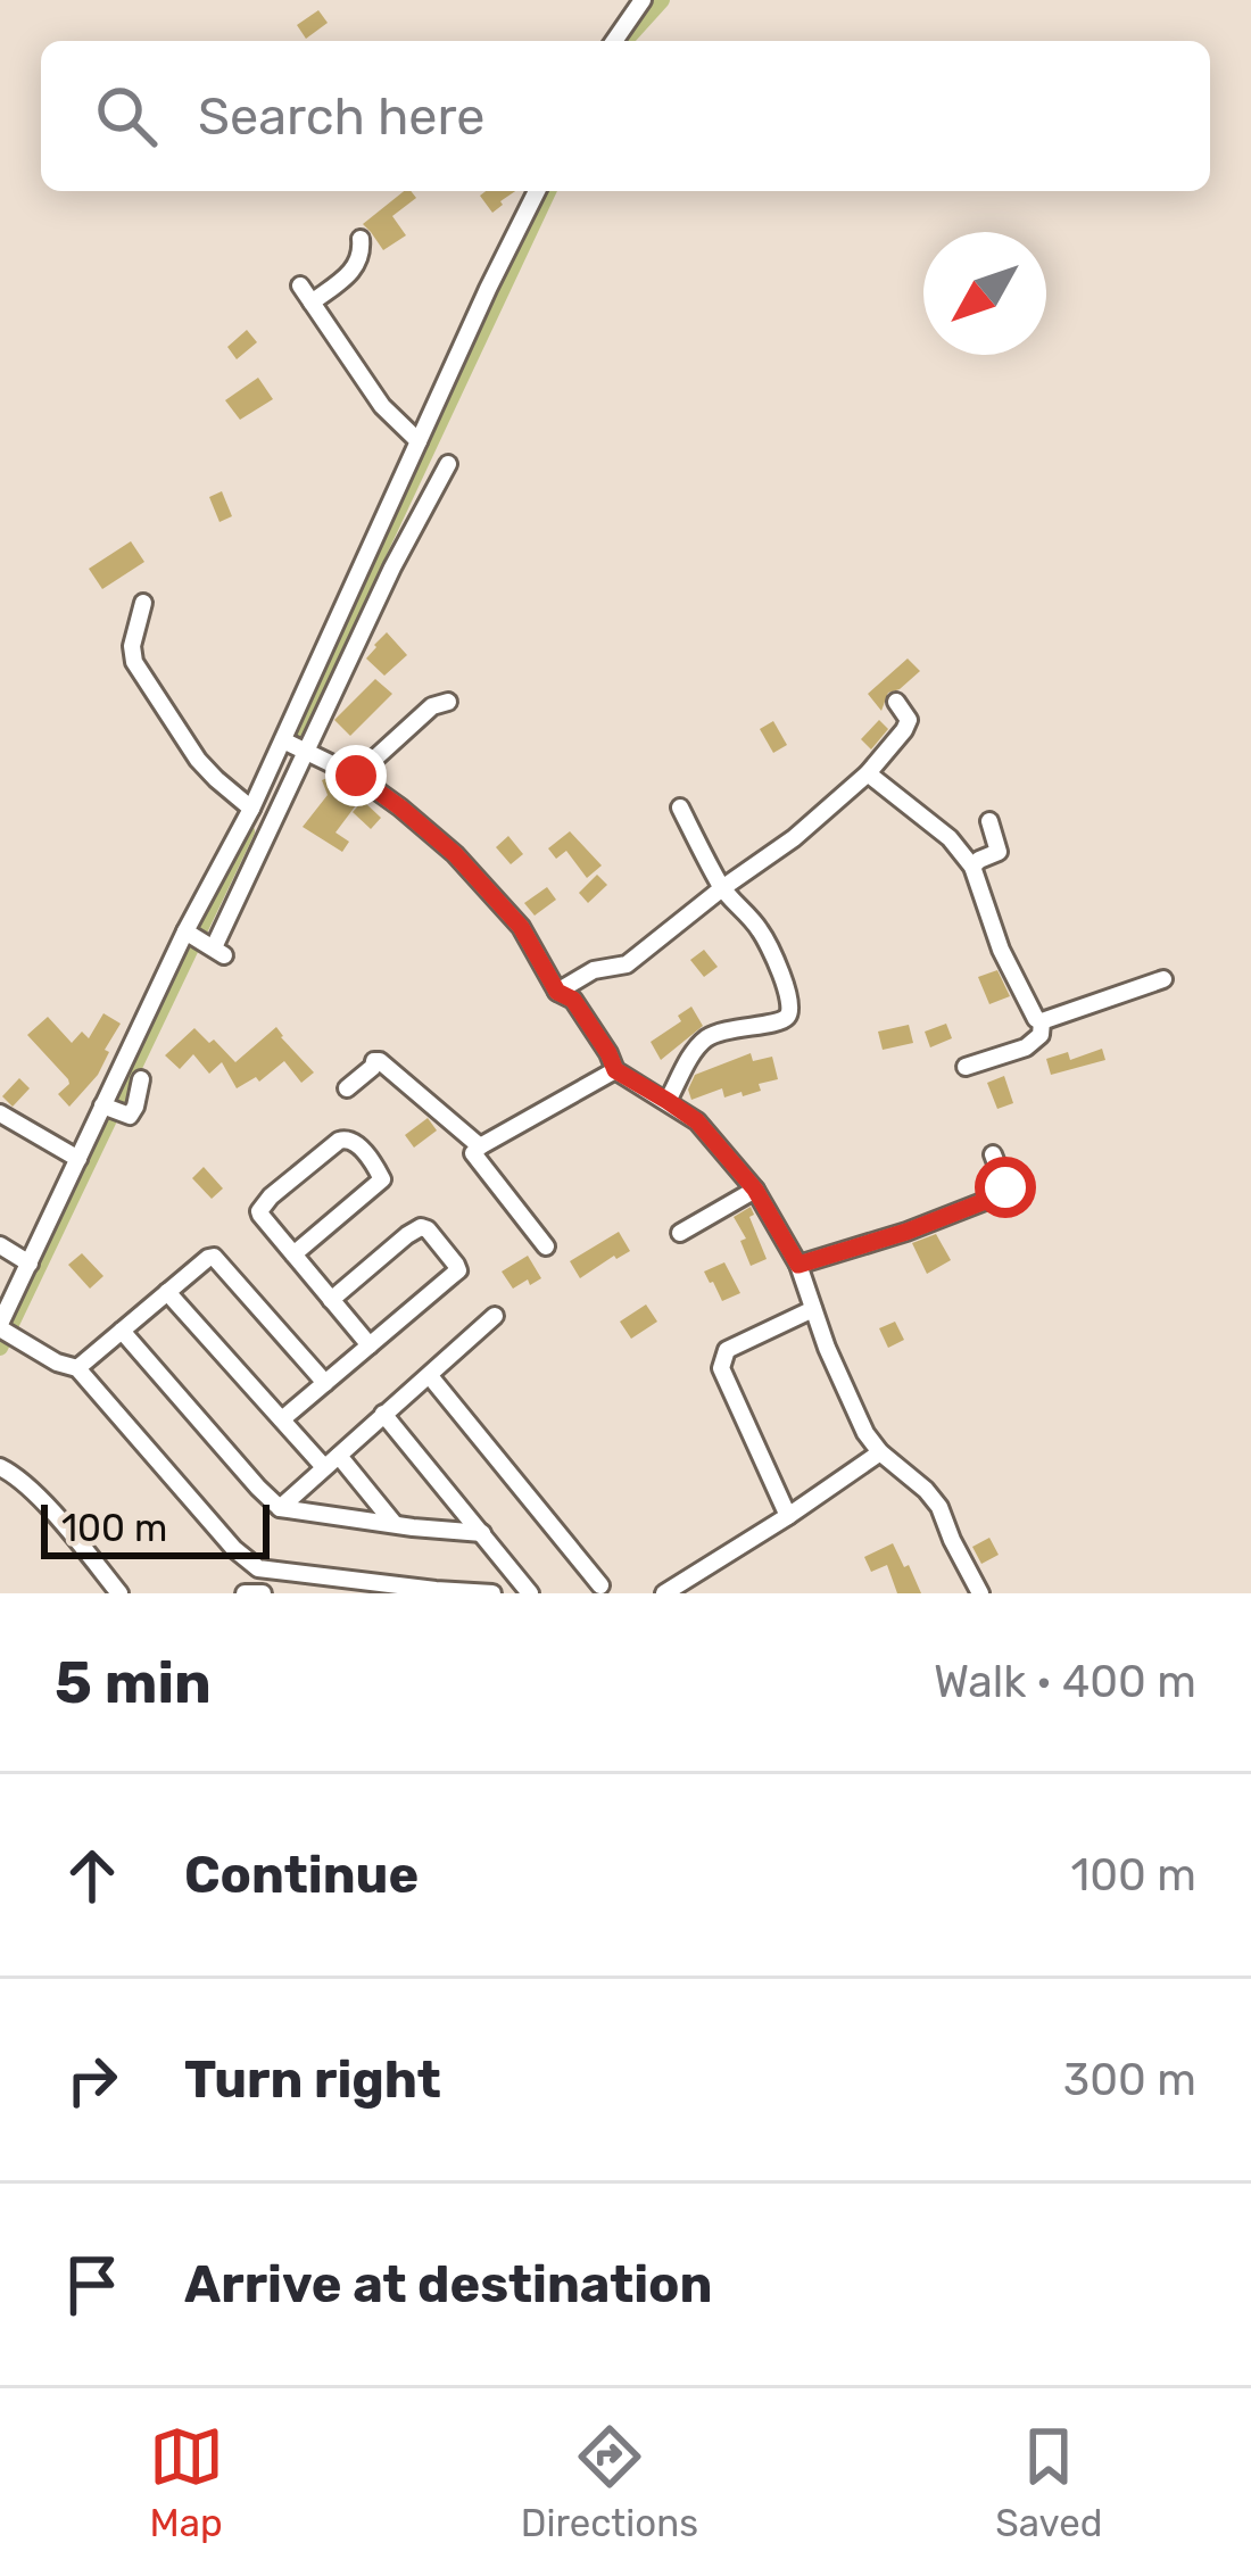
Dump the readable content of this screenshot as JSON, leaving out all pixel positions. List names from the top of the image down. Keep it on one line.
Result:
{"scale_bar":"100 m","north":"bottom left","page":{"search":"Search here","scale":"100 m","heading":["5 min","Walk · 400 m"],"list":[["Continue","100 m"],["Turn right","300 m"],"Arrive at destination"],"nav":["Map","Directions","Saved"]}}
